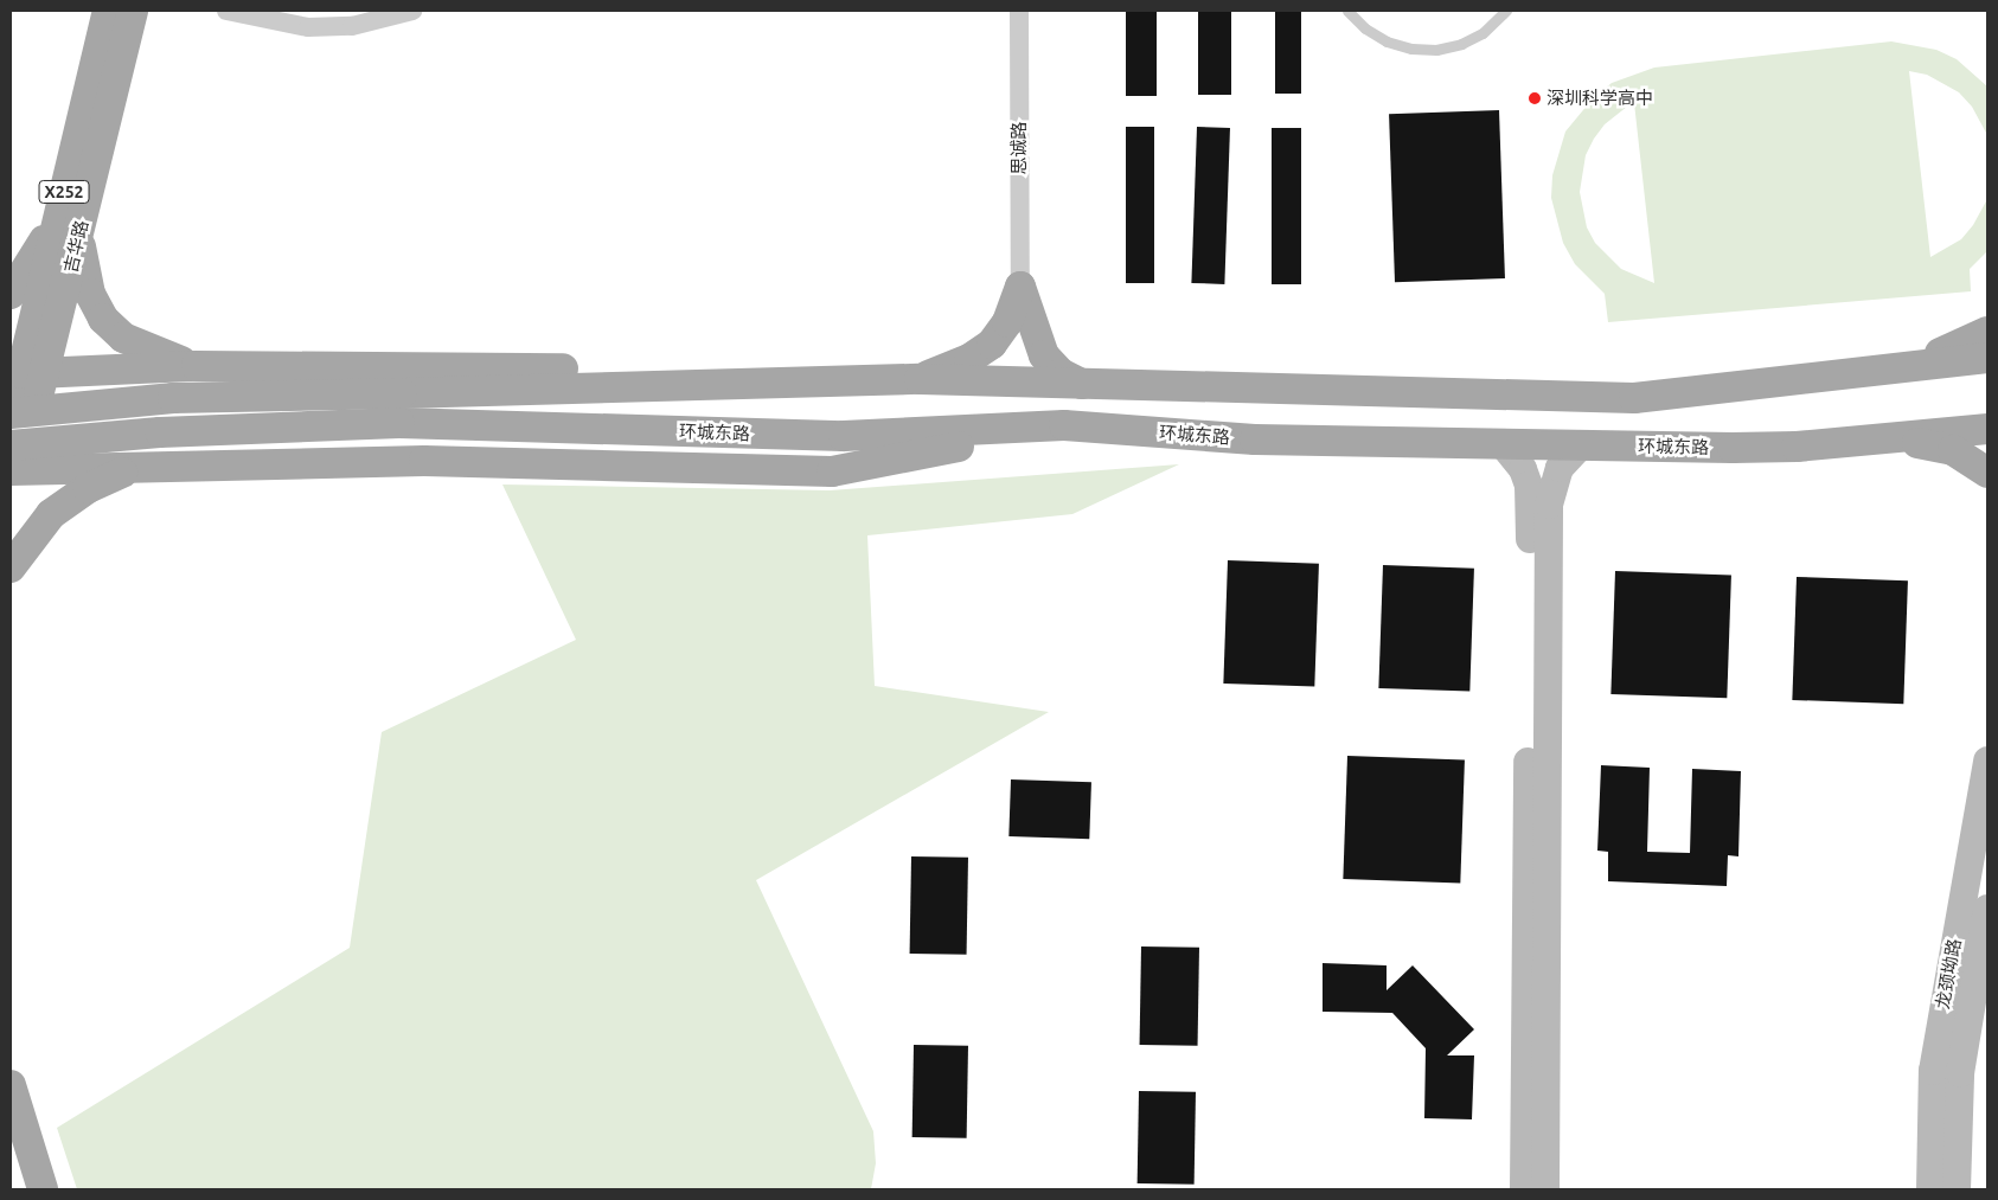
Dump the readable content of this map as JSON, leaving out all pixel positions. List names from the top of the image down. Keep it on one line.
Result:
{"streets":{"main road":["X252","吉华路","环城东路"],"street":["思诚路","龙颈坳路"]},"crossings":[["吉华路","环城东路"]],"places":["深圳科学高中"]}
